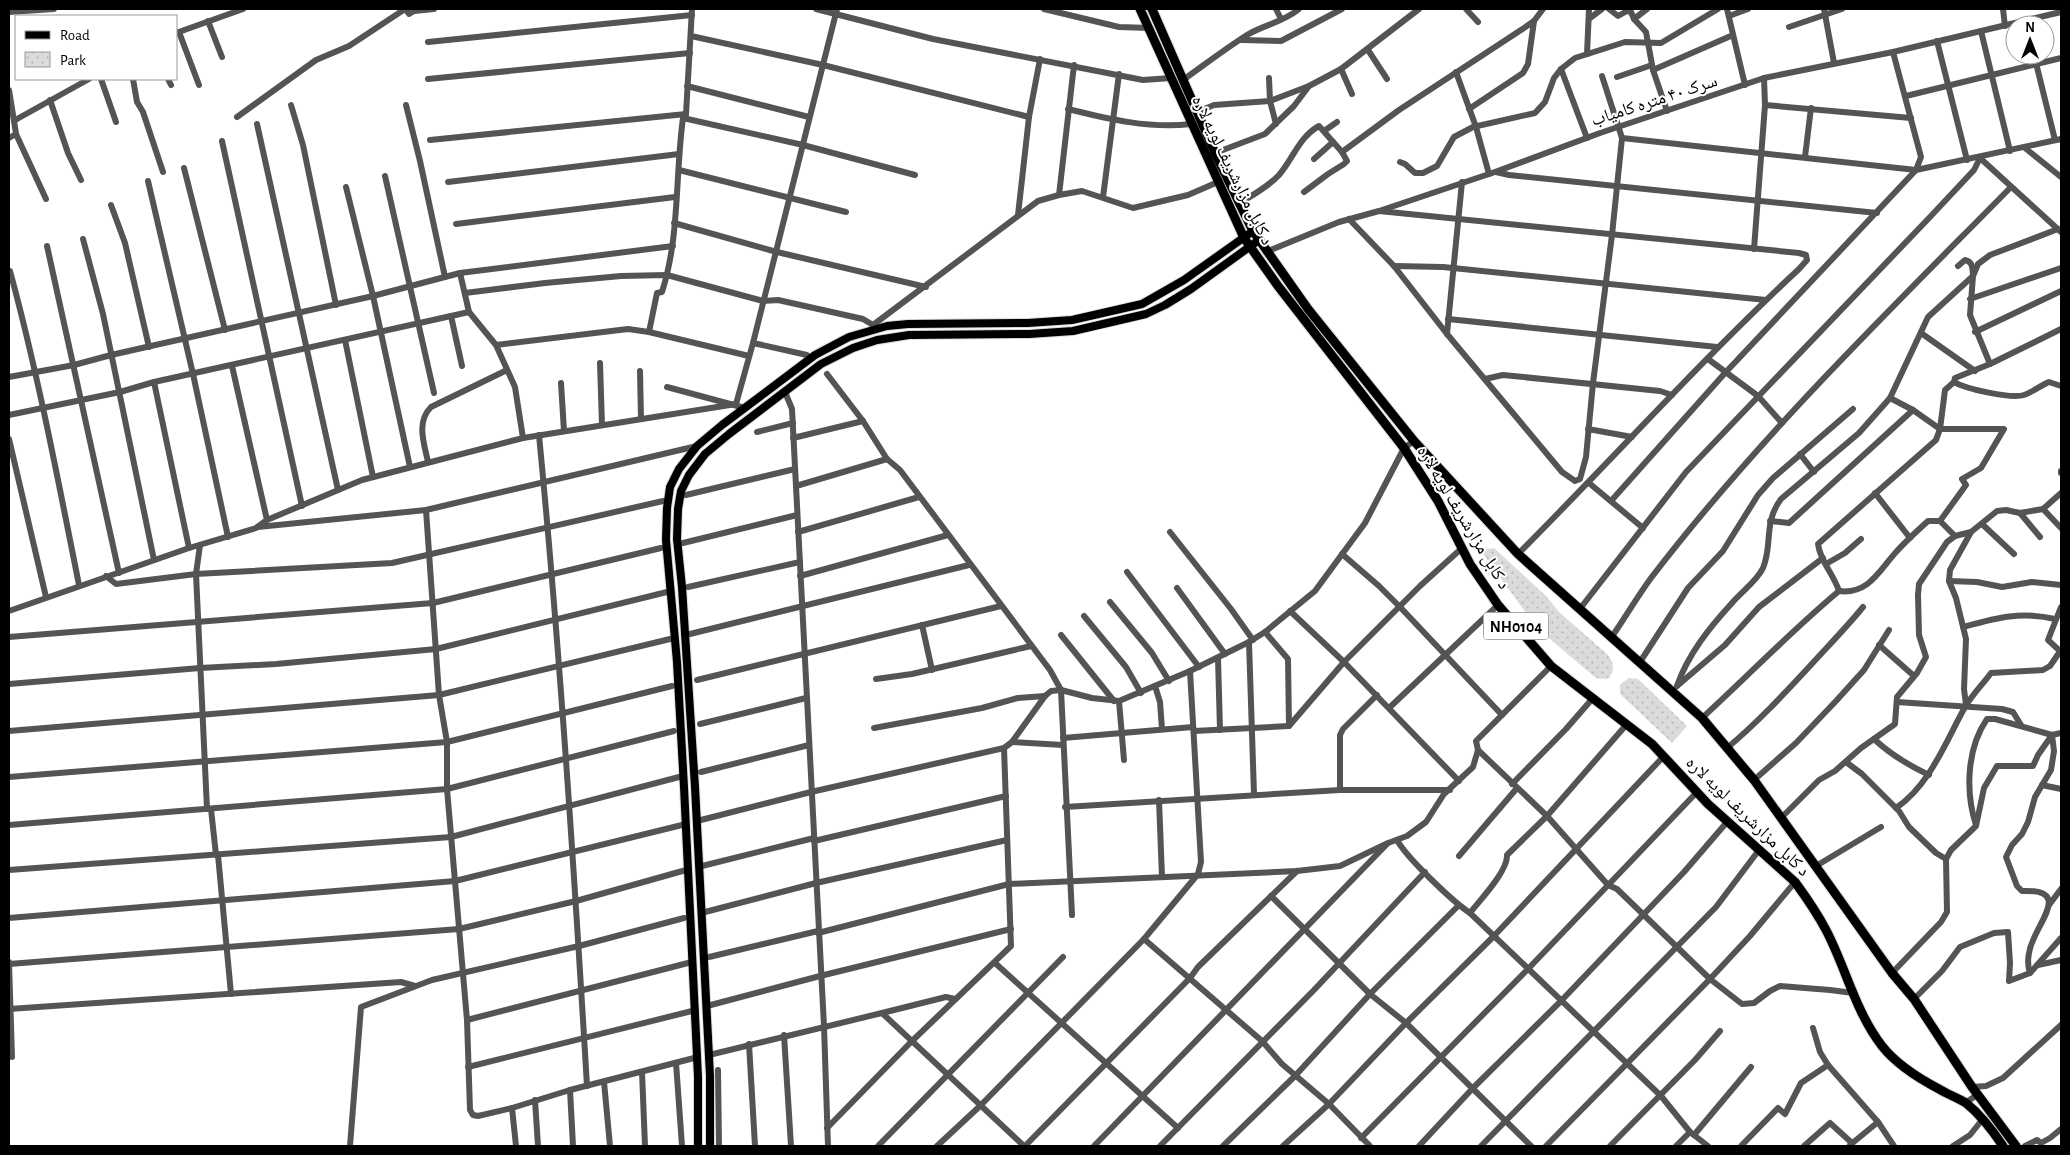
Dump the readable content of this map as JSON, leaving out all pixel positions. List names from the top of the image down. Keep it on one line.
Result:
{"streets":{"highway":["د کابل مزارشریف لویه لاره","NH0104"],"street":["سرک ۴۰ متره کامیاب"]},"crossings":[["سرک ۴۰ متره کامیاب","د کابل مزارشریف لویه لاره"]],"legend":["Road","Park"],"north":"top"}
